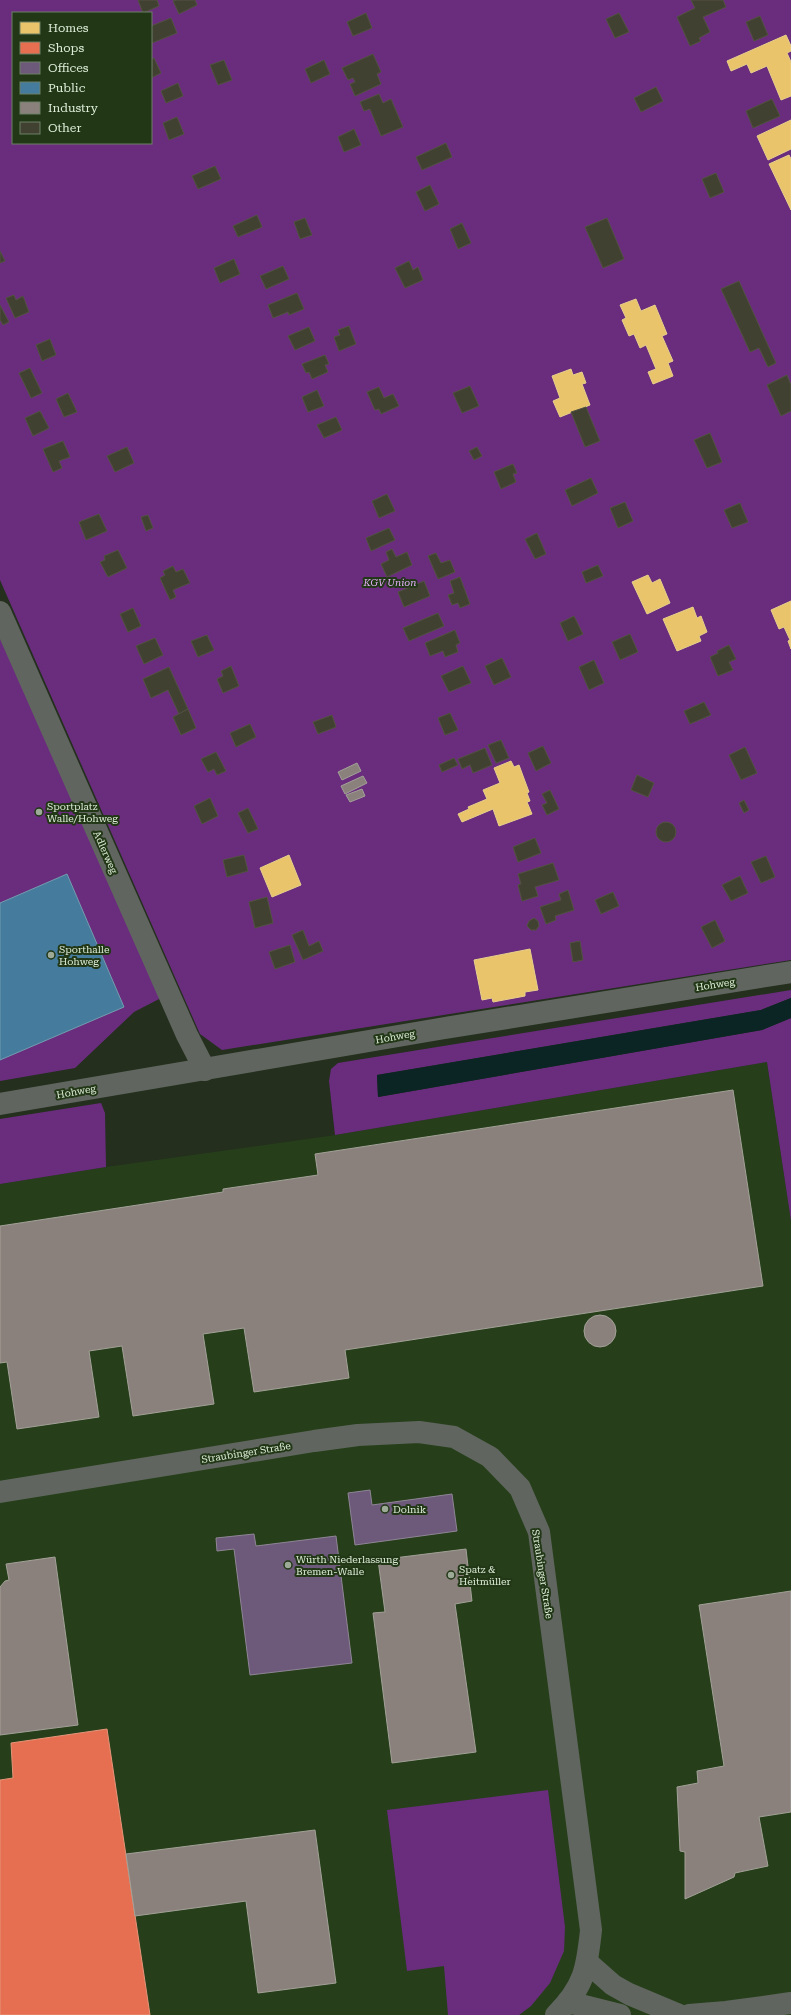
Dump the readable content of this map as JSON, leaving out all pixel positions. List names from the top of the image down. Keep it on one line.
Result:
{"streets":{"street":["Adlerweg","Hohweg","Straubinger Straße"]},"crossings":[["Adlerweg","Hohweg"]],"parks":["KGV Union"],"places":["Sportplatz Walle/Hohweg","Sporthalle Hohweg","Dolnik","Würth Niederlassung Bremen-Walle","Spatz & Heitmüller"],"legend":["Homes","Shops","Offices","Public","Industry","Other"]}
